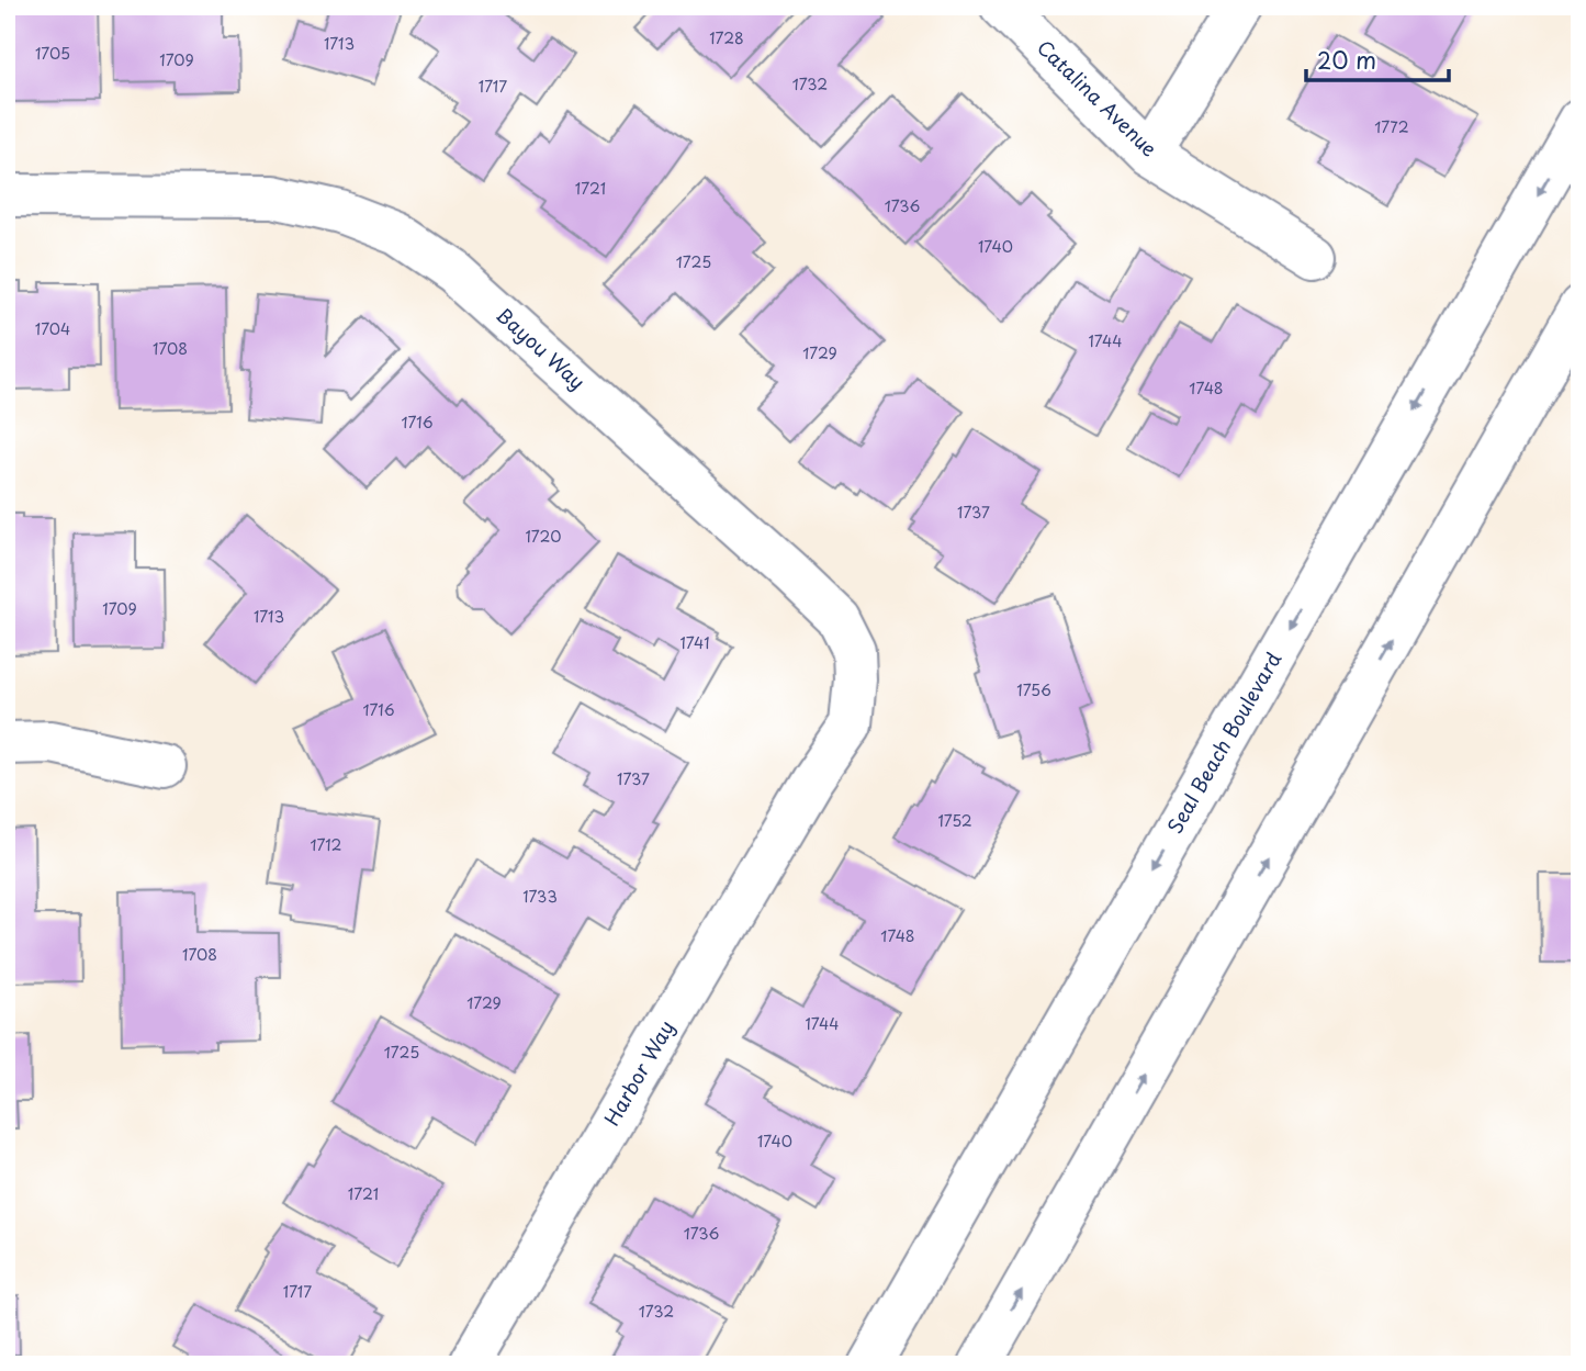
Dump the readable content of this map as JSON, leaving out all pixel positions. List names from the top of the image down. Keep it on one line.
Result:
{"streets":{"main road":["Catalina Avenue","Bayou Way","Seal Beach Boulevard","Harbor Way"]},"crossings":[["Bayou Way","Harbor Way"]],"house_numbers":["1728","1713","1705","1709","1732","1717","1772","1721","1736","1740","1725","1704","1744","1708","1729","1748","1716","1737","1720","1709","1713","1741","1756","1716","1737","1752","1712","1733","1748","1708","1729","1744","1725","1740","1721","1736","1717","1732"],"scale_bar":"20 m"}
